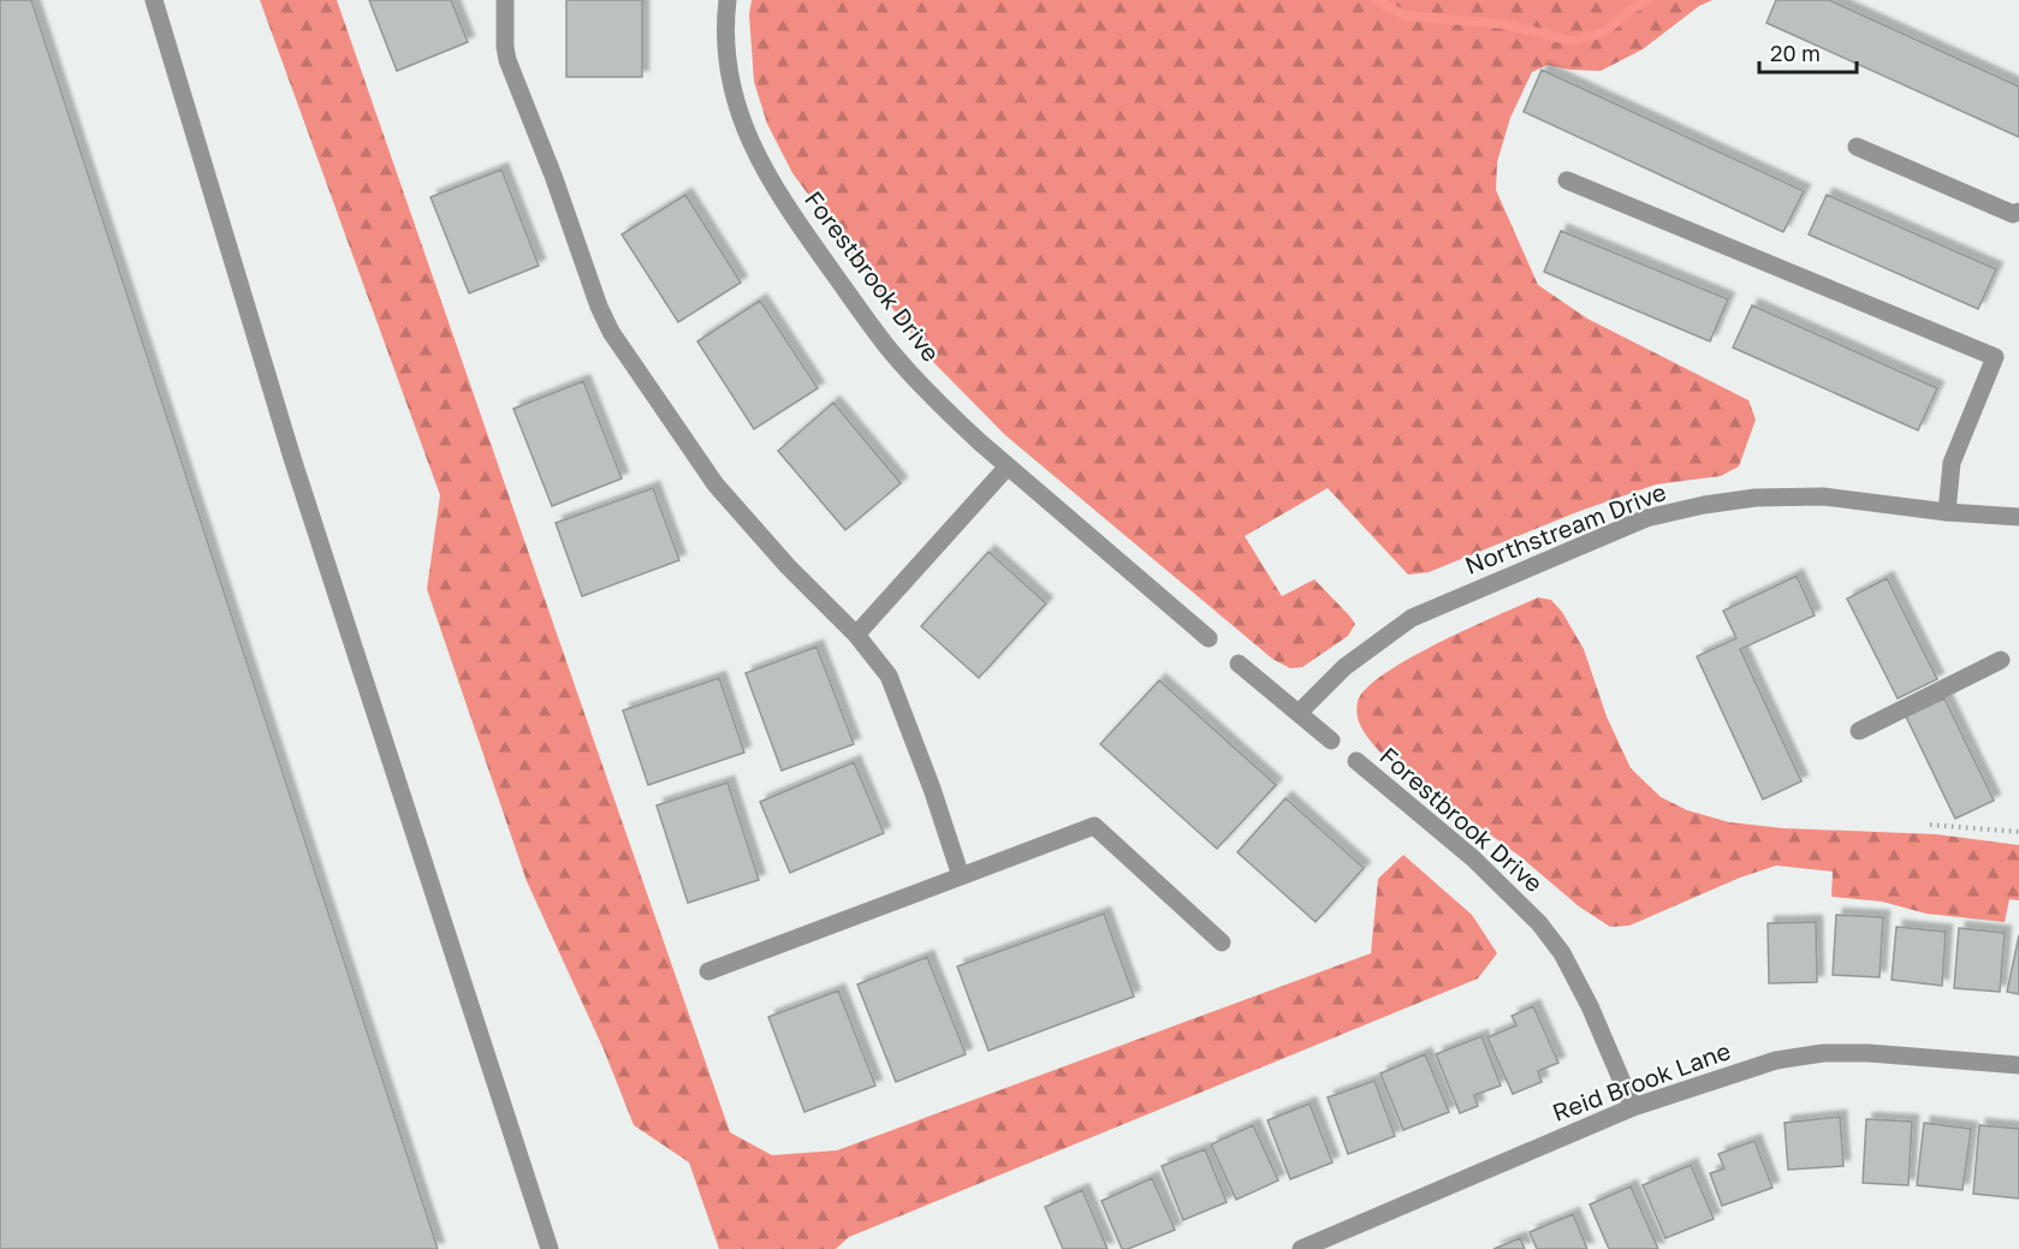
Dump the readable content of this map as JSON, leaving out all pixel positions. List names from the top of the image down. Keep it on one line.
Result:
{"streets":{"street":["Forestbrook Drive","Northstream Drive","Reid Brook Lane"]},"crossings":[["Forestbrook Drive","Reid Brook Lane"]],"scale_bar":"20 m"}
